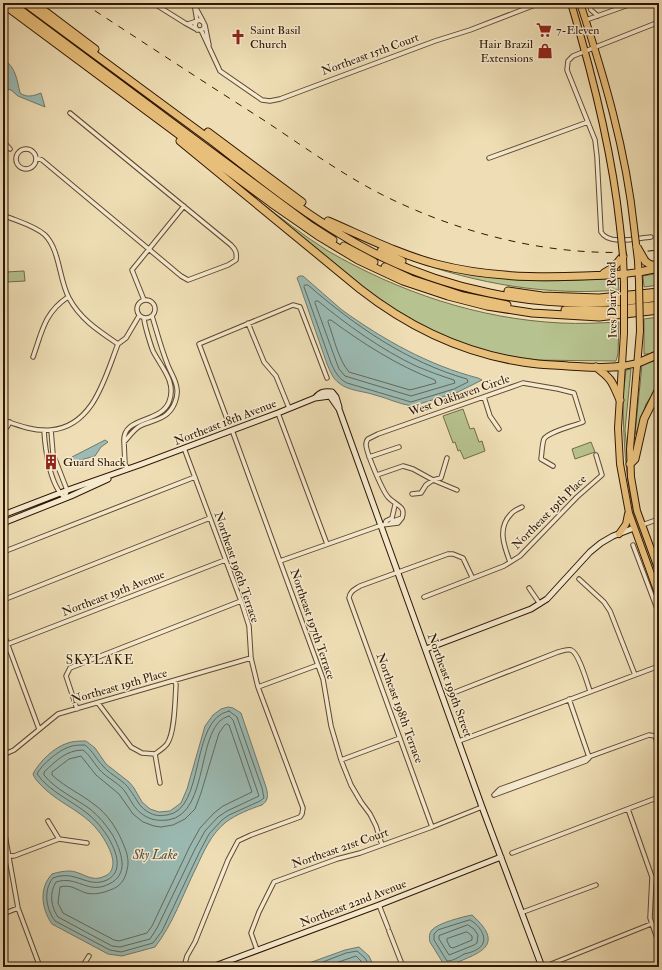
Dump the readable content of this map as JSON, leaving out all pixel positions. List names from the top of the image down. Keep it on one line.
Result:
{"streets":{"main road":["Ives Dairy Road"],"street":["Northeast 15th Court","West Oakhaven Circle","Northeast 18th Avenue","Northeast 19th Place","Northeast 196th Terrace","Northeast 19th Avenue","Northeast 197th Terrace","Northeast 199th Street","Northeast 198th Terrace","Northeast 21st Court","Northeast 22nd Avenue"]},"crossings":[["West Oakhaven Circle","Northeast 199th Street"],["Northeast 18th Avenue","Northeast 196th Terrace"],["Northeast 18th Avenue","Northeast 197th Terrace"],["Northeast 18th Avenue","Northeast 199th Street"],["Northeast 19th Place","Northeast 196th Terrace"],["Northeast 196th Terrace","Northeast 19th Avenue"],["Northeast 197th Terrace","Northeast 21st Court"],["Northeast 199th Street","Northeast 198th Terrace"],["Northeast 199th Street","Northeast 21st Court"],["Northeast 199th Street","Northeast 22nd Avenue"],["Northeast 198th Terrace","Northeast 21st Court"],["Northeast 21st Court","Northeast 22nd Avenue"]],"districts":["SKYLAKE"],"water":["Sky Lake"],"places":{"supermarket":["7-Eleven"],"church":["Saint Basil Church"],"shop":["Hair Brazil Extensions"],"building":["Guard Shack"]}}
